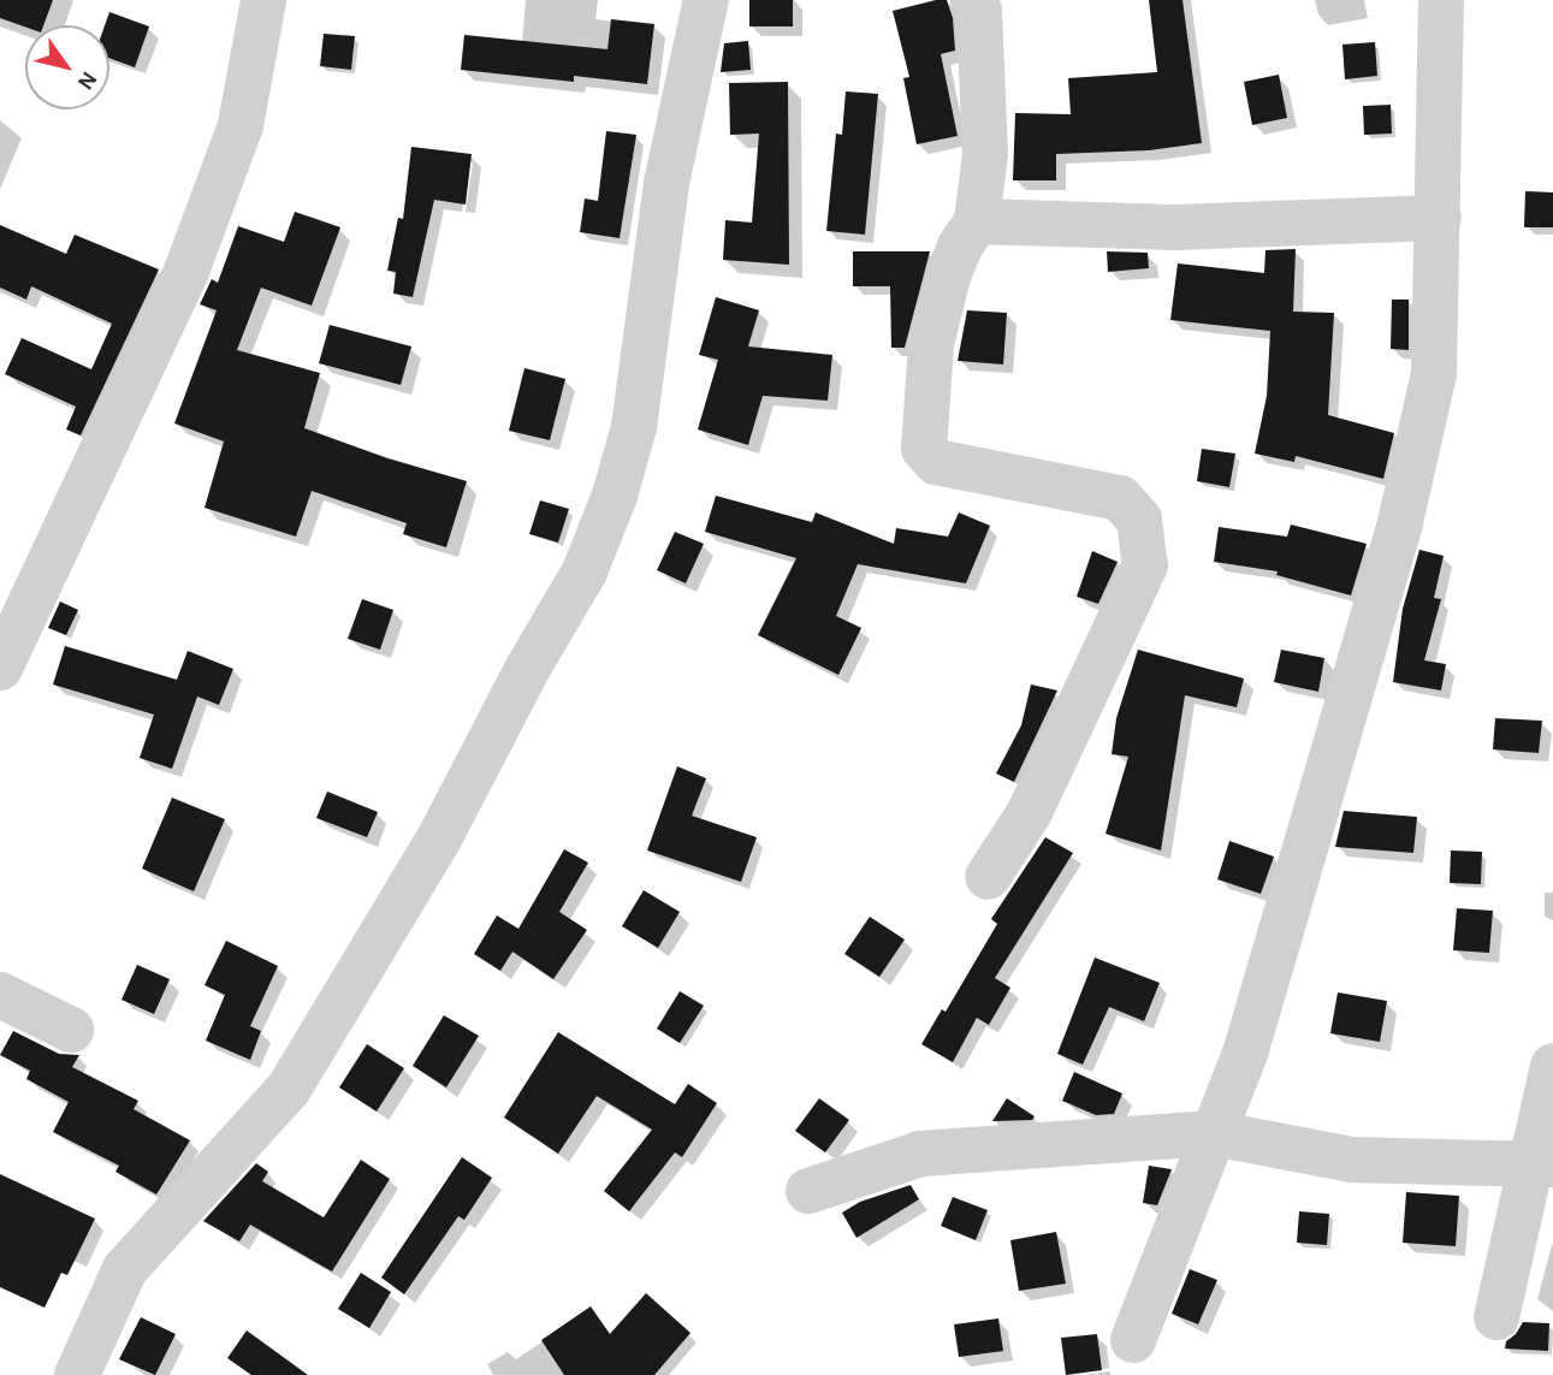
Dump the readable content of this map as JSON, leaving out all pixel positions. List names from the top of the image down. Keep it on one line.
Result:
{"north":"bottom right"}
